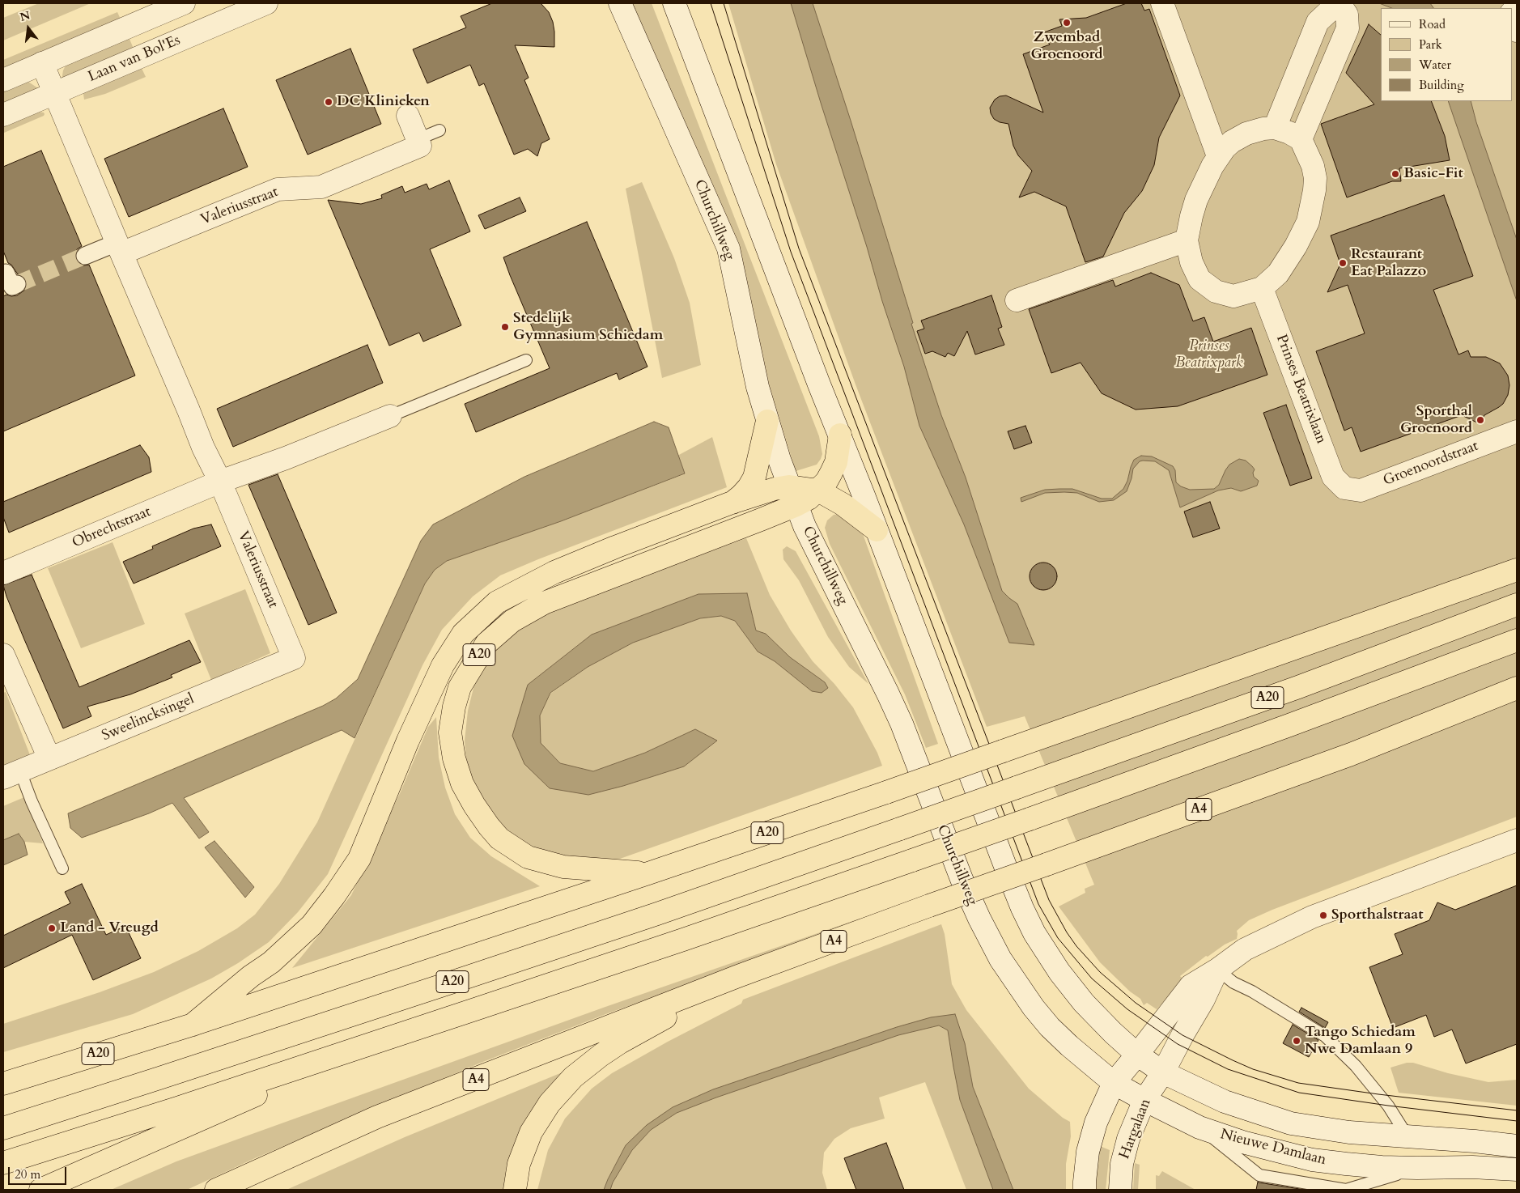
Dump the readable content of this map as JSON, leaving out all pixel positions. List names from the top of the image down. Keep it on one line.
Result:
{"streets":{"highway":["A20","A4"],"street":["Laan van Bol'Es","Valeriusstraat","Churchillweg","Prinses Beatrixlaan","Groenoordstraat","Obrechtstraat","Sweelincksingel","Hargalaan","Nieuwe Damlaan"]},"crossings":[["Laan van Bol'Es","Valeriusstraat"],["Valeriusstraat","Obrechtstraat"],["Valeriusstraat","Sweelincksingel"],["Churchillweg","A20"],["Churchillweg","Nieuwe Damlaan"],["Prinses Beatrixlaan","Groenoordstraat"],["Hargalaan","Nieuwe Damlaan"]],"parks":["Prinses Beatrixpark"],"places":["Zwembad Groenoord","DC Klinieken","Basic-Fit","Restaurant Eat Palazzo","Stedelijk Gymnasium Schiedam","Sporthal Groenoord","Sporthalstraat","Land - Vreugd","Tango Schiedam Nwe Damlaan 9"],"legend":["Road","Park","Water","Building"],"scale_bar":"20 m","north":"top"}
